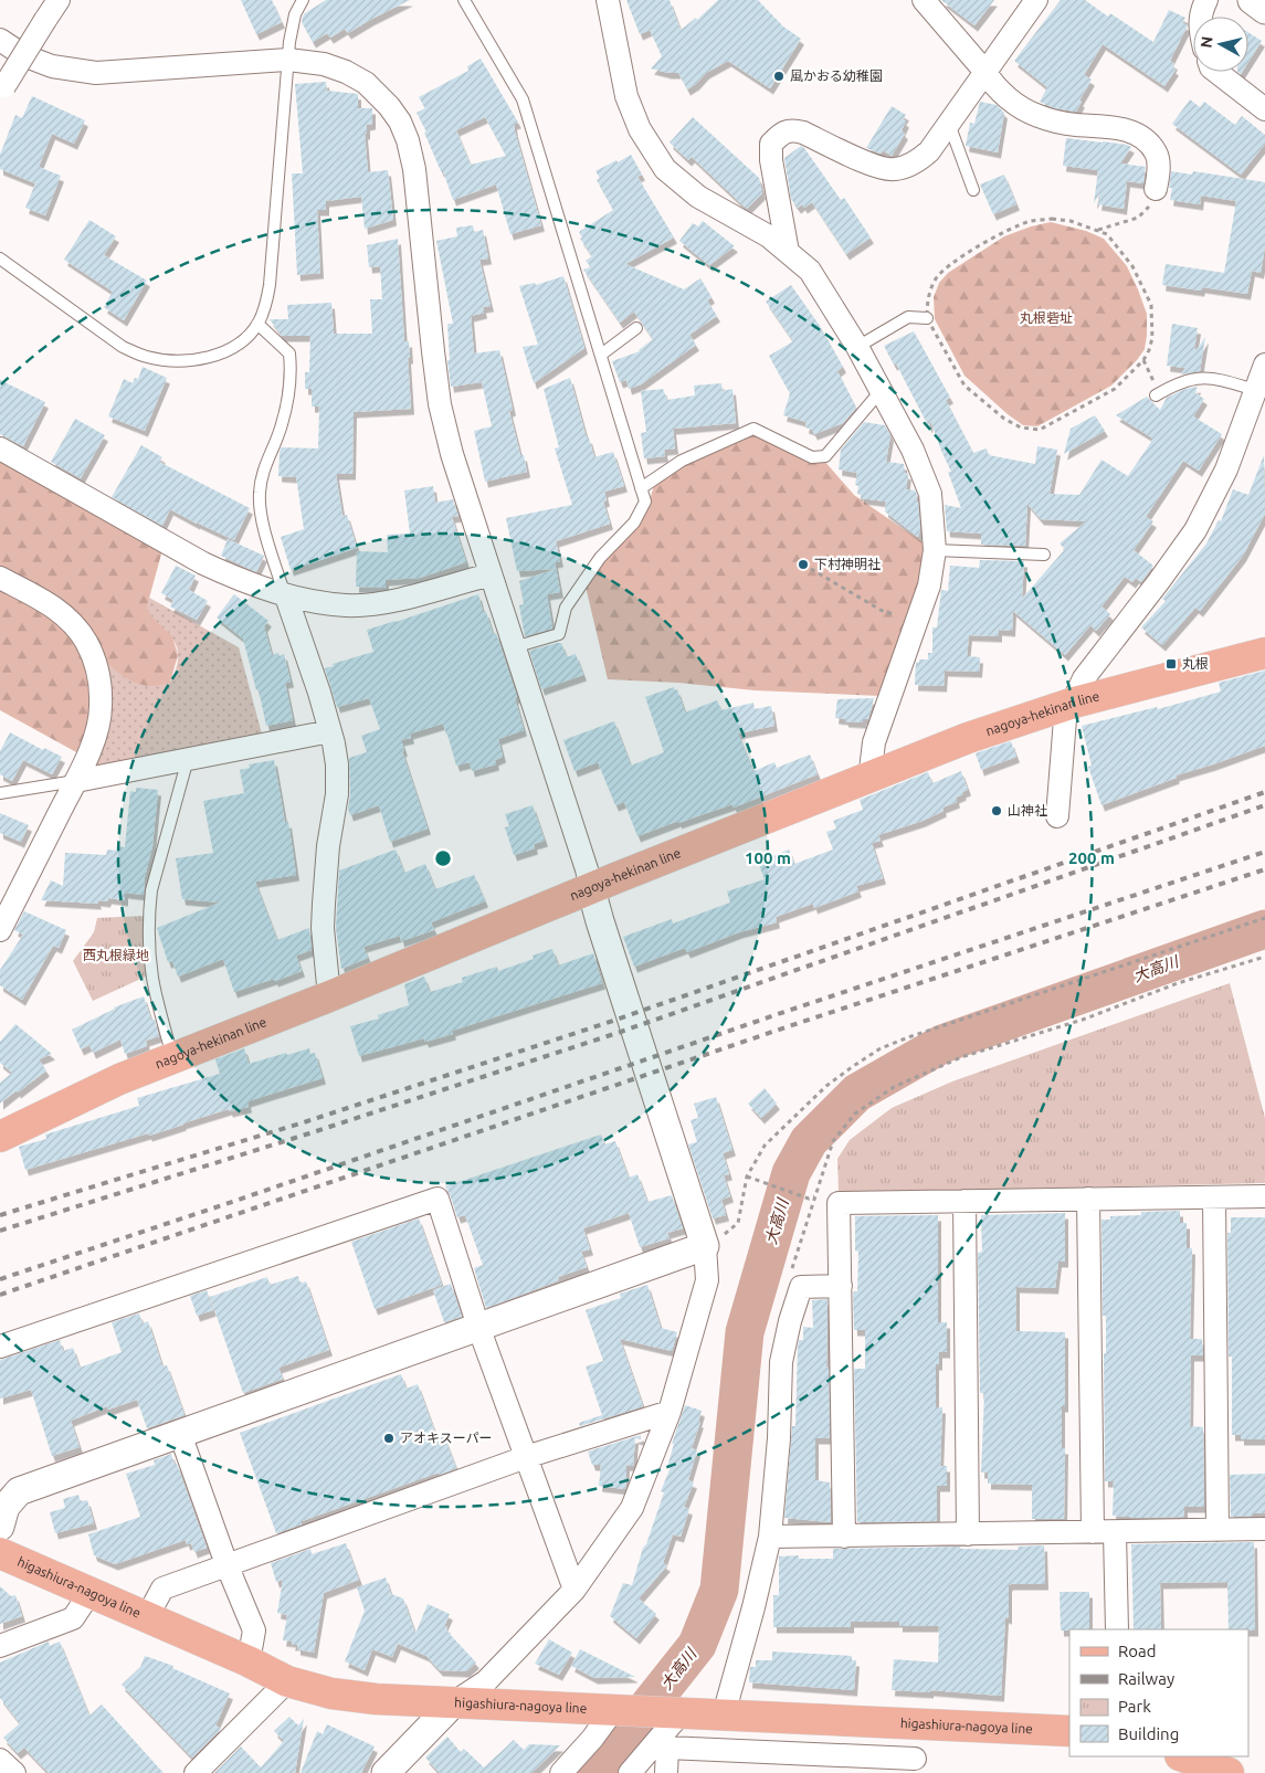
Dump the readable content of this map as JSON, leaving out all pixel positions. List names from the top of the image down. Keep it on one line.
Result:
{"streets":{"main road":["nagoya-hekinan line","higashiura-nagoya line"]},"water":["大高川"],"parks":["丸根砦址","西丸根緑地"],"places":{"other":["風かおる幼稚園","下村神明社","山神社","アオキスーパー"],"transit":["丸根"]},"legend":["Road","Railway","Park","Building"],"north":"left","rings":["100 m","200 m"]}
